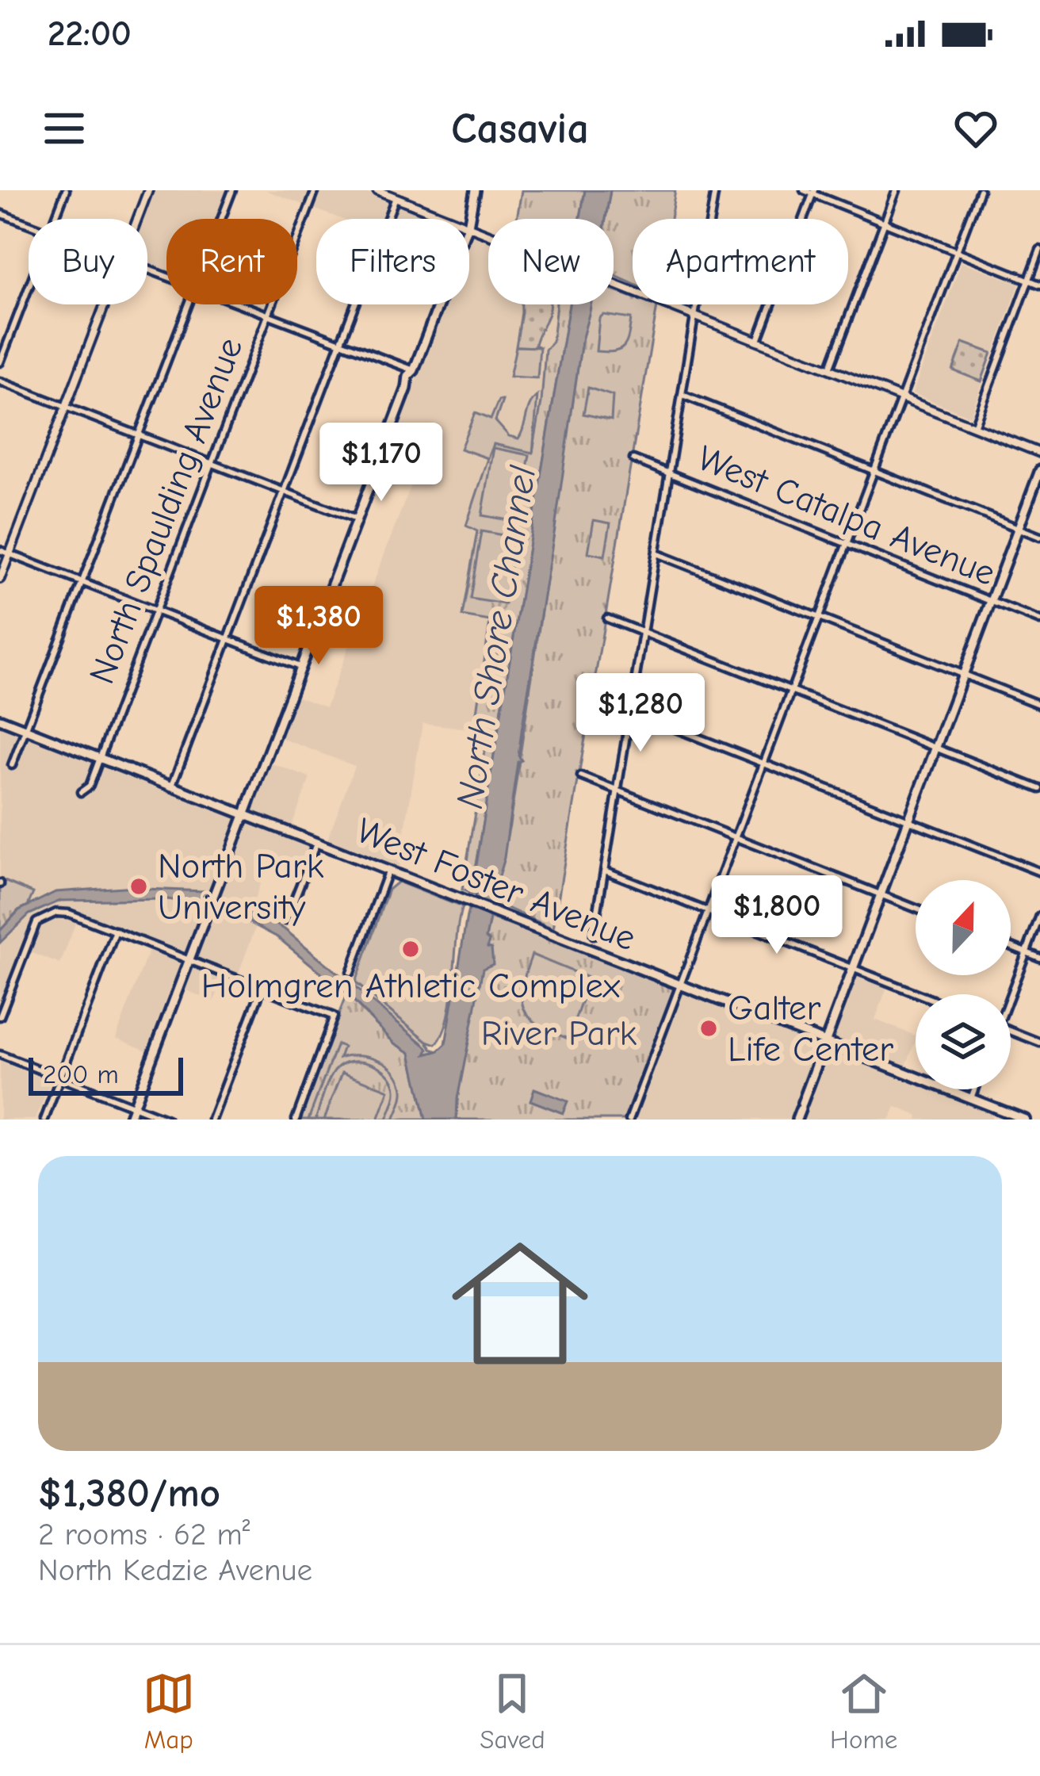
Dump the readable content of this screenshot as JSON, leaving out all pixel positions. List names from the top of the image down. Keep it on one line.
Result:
{"streets":{"main road":["West Foster Avenue"],"street":["North Spaulding Avenue","West Catalpa Avenue"]},"crossings":[["North Spaulding Avenue","West Foster Avenue"]],"water":["North Shore Channel"],"parks":["River Park"],"places":["North Park University","Holmgren Athletic Complex","Galter Life Center"],"scale_bar":"200 m","north":"top","page":{"status":"22:00","header":"Casavia","chip":["Buy","Rent","Filters","New","Apartment"],"price":["$1,170","$1,380","$1,280","$1,800"],"scale":"200 m","list":[{"name":"$1,380/mo","note":"2 rooms · 62 m² · North Kedzie Avenue"}],"tabs":["Map","Saved","Home"]}}
